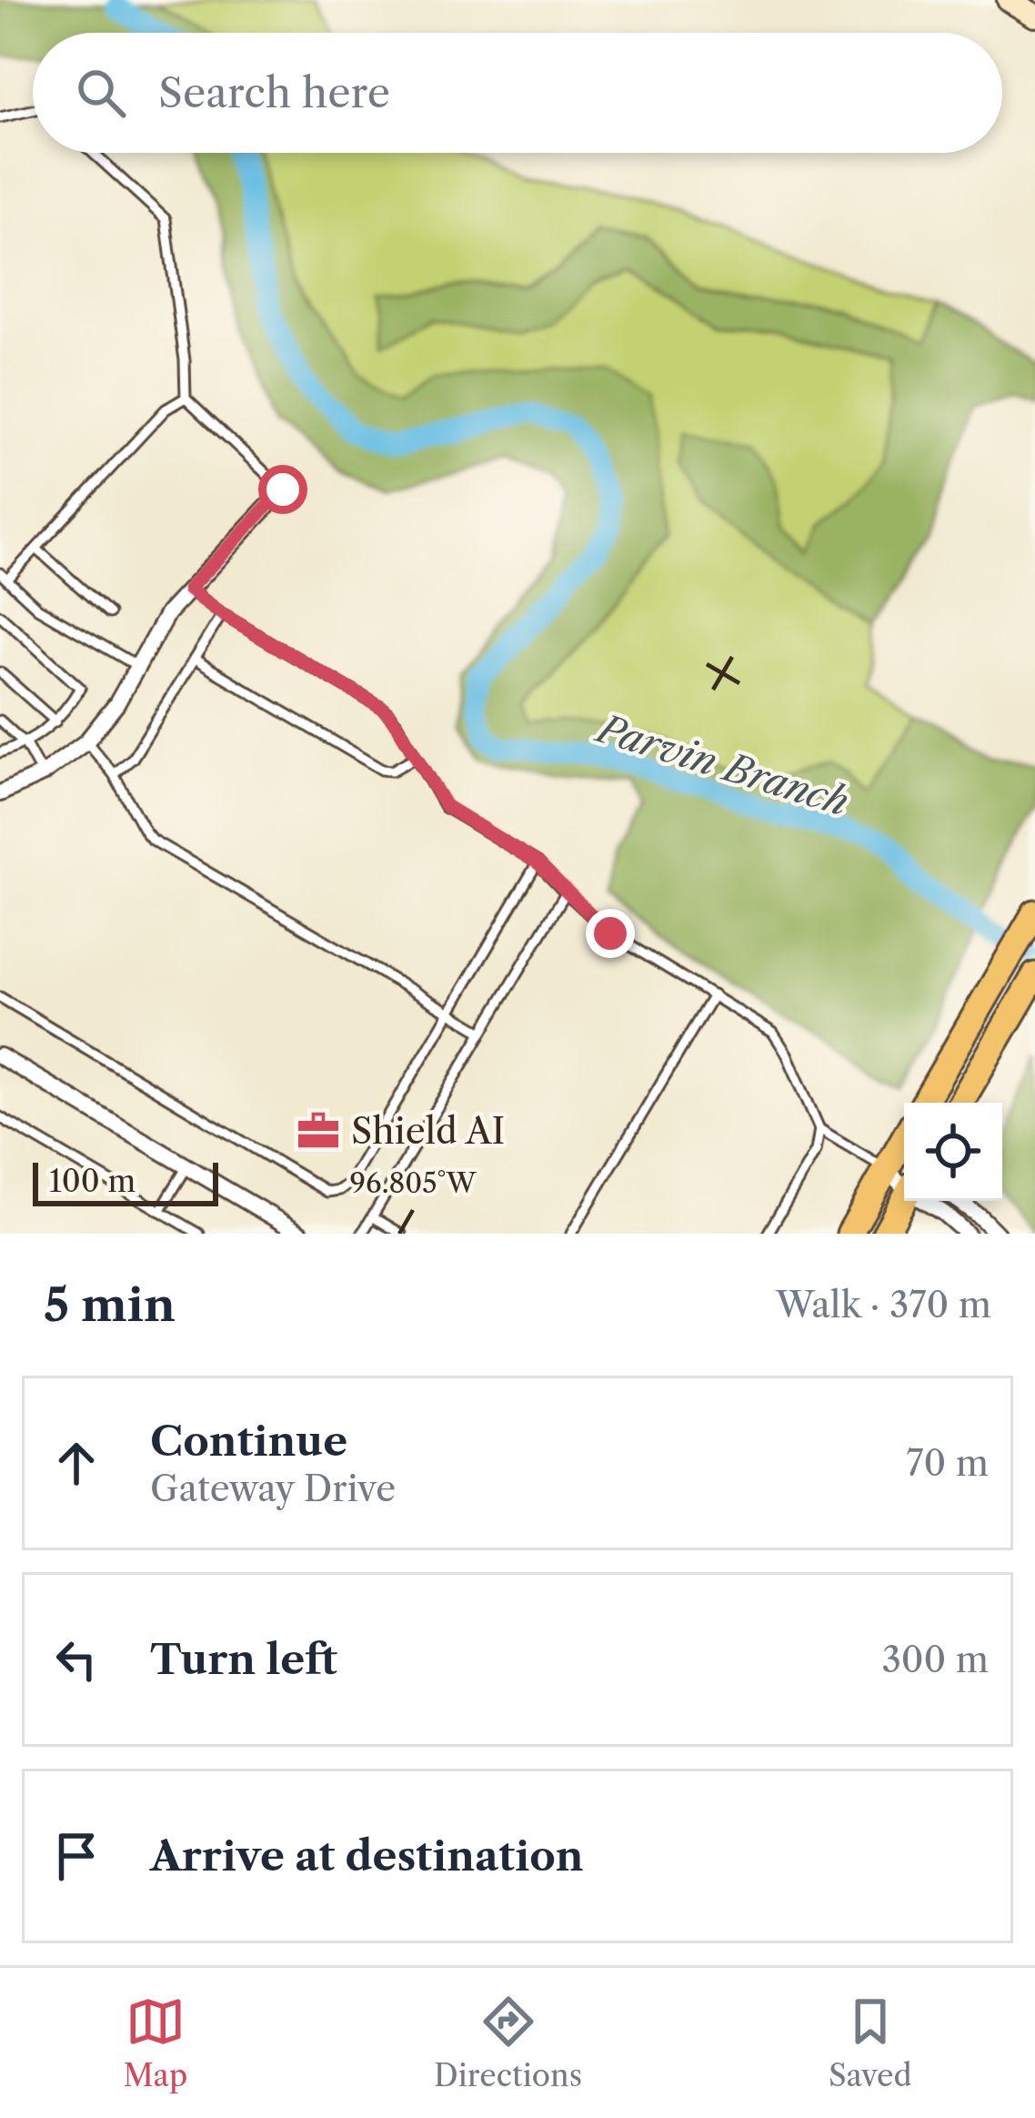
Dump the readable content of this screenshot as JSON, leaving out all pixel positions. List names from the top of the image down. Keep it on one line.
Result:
{"water":["Parvin Branch"],"places":{"office":["Shield AI"]},"scale_bar":"100 m","page":{"search":"Search here","scale":"100 m","heading":["5 min","Walk · 370 m"],"list":[["Continue","Gateway Drive","70 m"],["Turn left","300 m"],"Arrive at destination"],"nav":["Map","Directions","Saved"]},"coordinates":["96.805°W"]}
